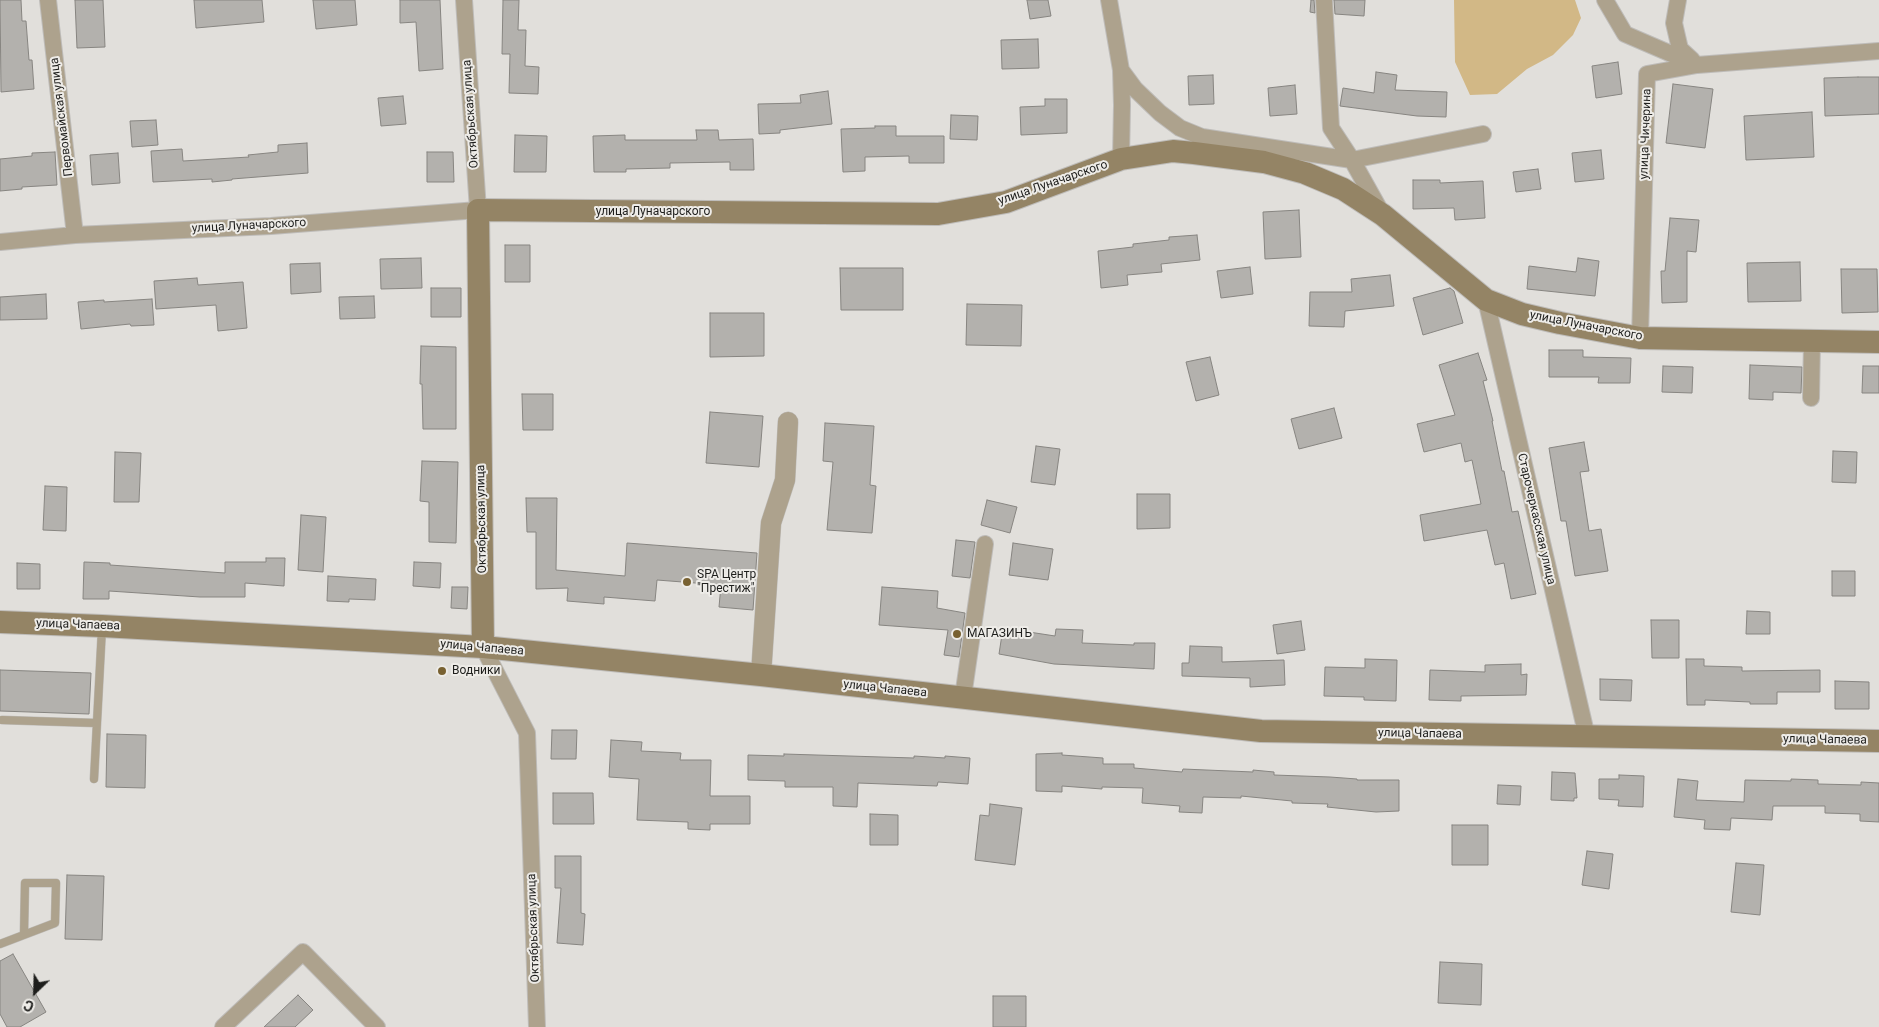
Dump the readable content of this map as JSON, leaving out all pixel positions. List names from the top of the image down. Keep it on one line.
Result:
{"streets":{"main road":["Октябрьская улица","улица Луначарского","улица Чапаева"],"street":["Первомайская улица","улица Чичерина","Старочеркасская улица"]},"crossings":[["Октябрьская улица","улица Луначарского"],["Октябрьская улица","улица Чапаева"],["Первомайская улица","улица Луначарского"],["улица Чичерина","улица Луначарского"],["улица Луначарского","Старочеркасская улица"],["Старочеркасская улица","улица Чапаева"]],"places":["SPA Центр \"Престиж\"","МАГАЗИНЪ","Водники"],"north":"bottom left"}
